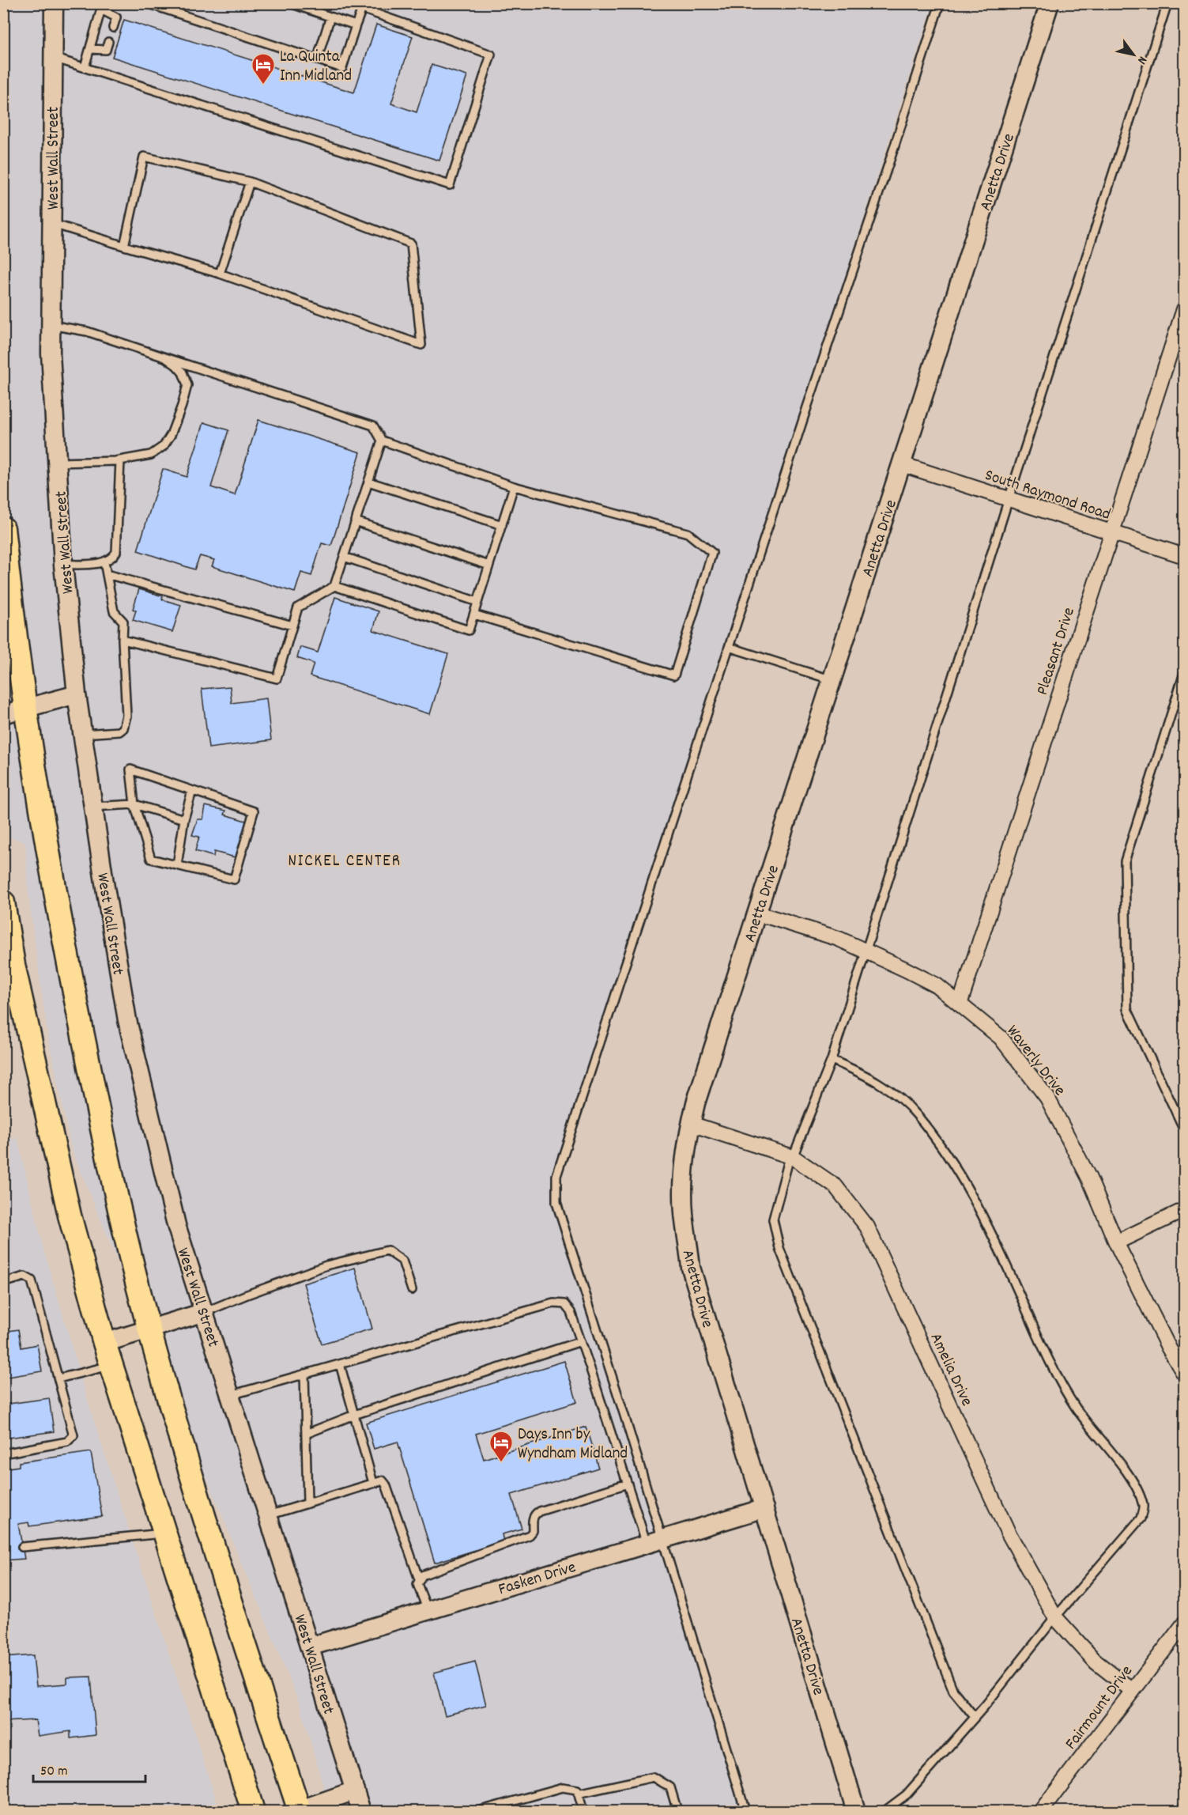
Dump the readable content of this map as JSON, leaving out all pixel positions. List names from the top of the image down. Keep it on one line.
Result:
{"streets":{"street":["West Wall Street","Anetta Drive","South Raymond Road","Pleasant Drive","Waverly Drive","Amelia Drive","Fasken Drive","Fairmount Drive"]},"crossings":[["West Wall Street","Fasken Drive"],["Anetta Drive","South Raymond Road"],["Anetta Drive","Waverly Drive"],["Anetta Drive","Amelia Drive"],["Anetta Drive","Fasken Drive"],["South Raymond Road","Pleasant Drive"],["Pleasant Drive","Waverly Drive"],["Amelia Drive","Fairmount Drive"]],"districts":["NICKEL CENTER"],"places":{"hotel":["La Quinta Inn Midland","Days Inn by Wyndham Midland"]},"scale_bar":"50 m","north":"bottom right"}
